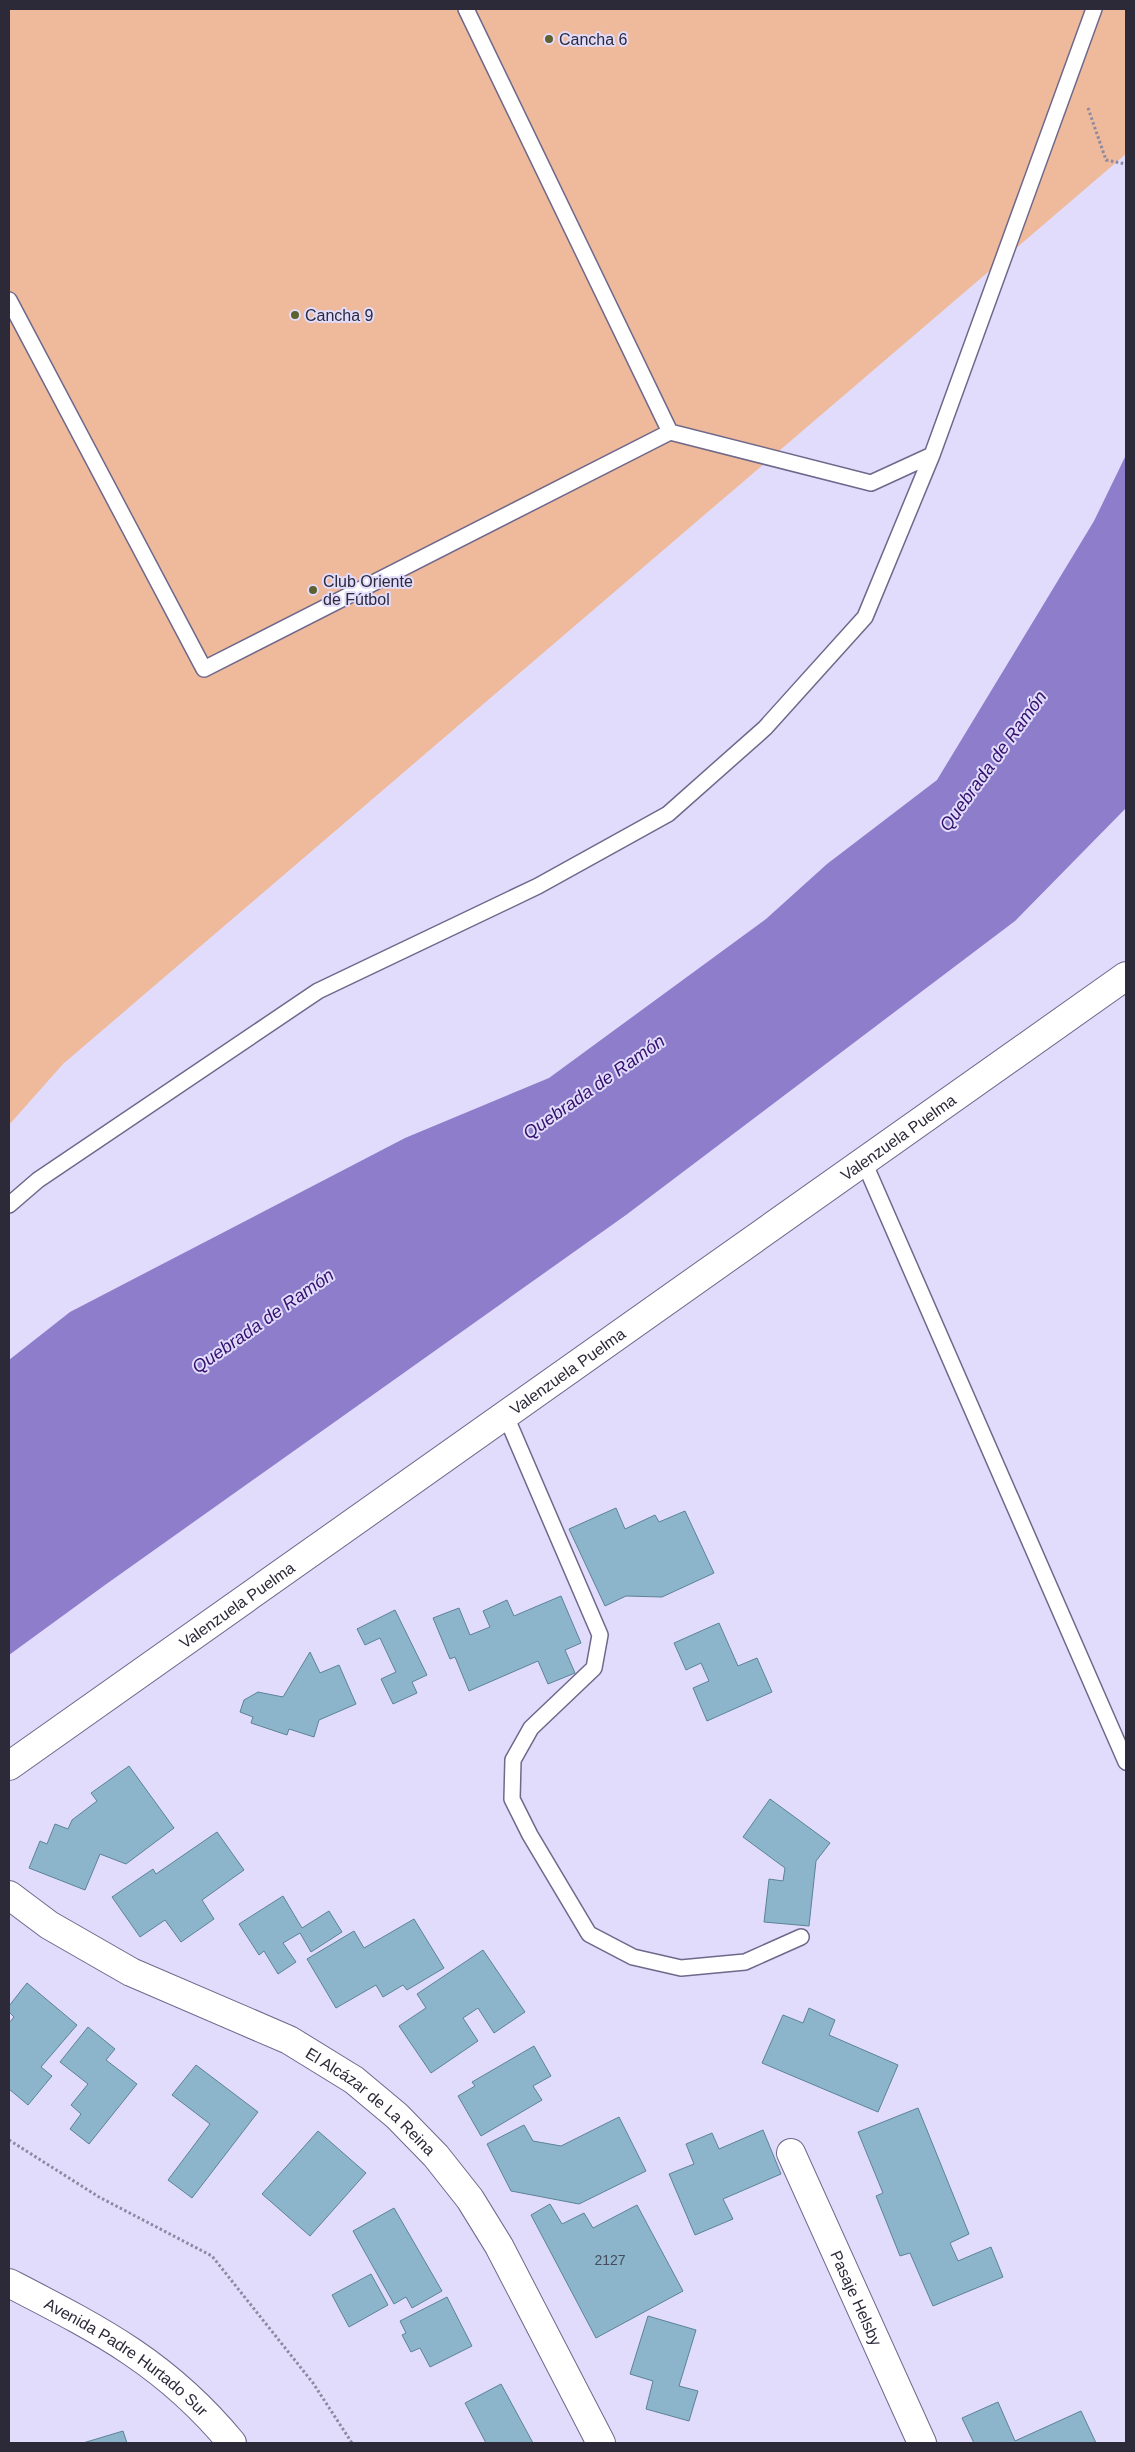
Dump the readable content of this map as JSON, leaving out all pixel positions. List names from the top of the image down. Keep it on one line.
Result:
{"streets":{"street":["Valenzuela Puelma","El Alcázar de La Reina","Pasaje Helsby","Avenida Padre Hurtado Sur"]},"water":["Quebrada de Ramón"],"places":["Cancha 6","Cancha 9","Club Oriente de Fútbol"],"house_numbers":["2127"]}
